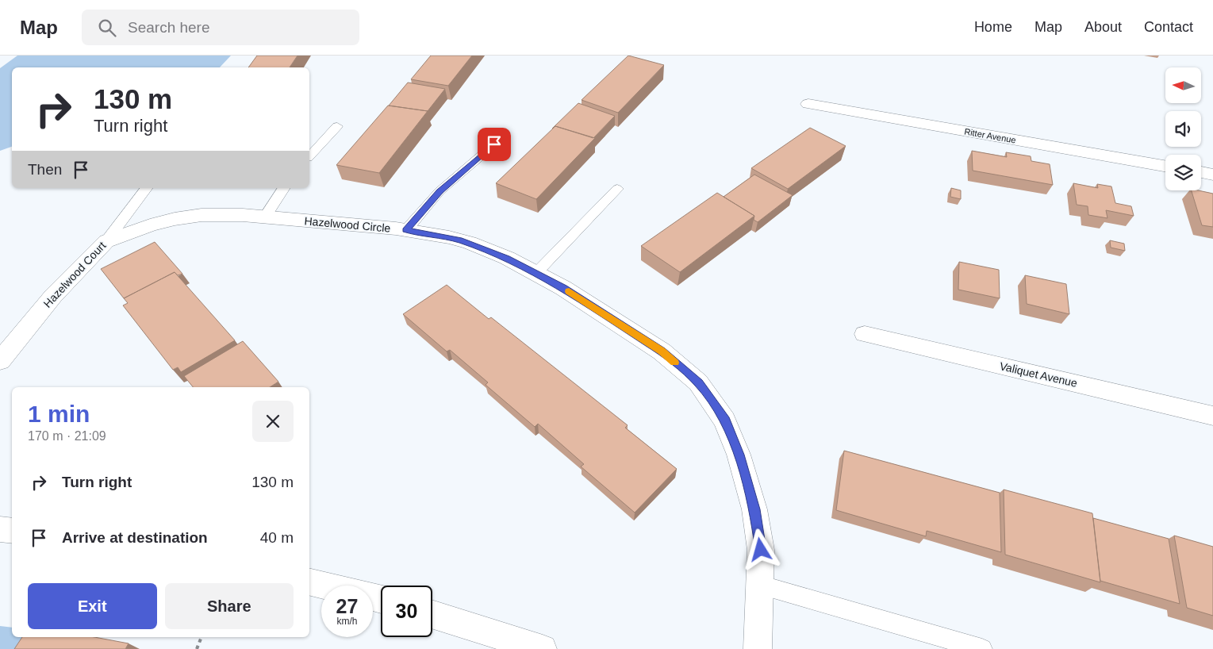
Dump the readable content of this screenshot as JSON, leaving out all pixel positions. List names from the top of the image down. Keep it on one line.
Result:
{"streets":{"street":["Ritter Avenue","Hazelwood Circle","Hazelwood Court","Valiquet Avenue"]},"crossings":[["Hazelwood Circle","Hazelwood Court"]],"north":"left","page":{"header":"Map","search":"Search here","nav":["Home","Map","About","Contact"],"turn":["130 m","Turn right"],"then":"Then","heading":["1 min","170 m · 21:09"],"list":[{"name":"Turn right","value":"130 m"},{"name":"Arrive at destination","value":"40 m"}],"buttons":["Exit","Share"],"speed":"27 km/h","limit":"30"}}
